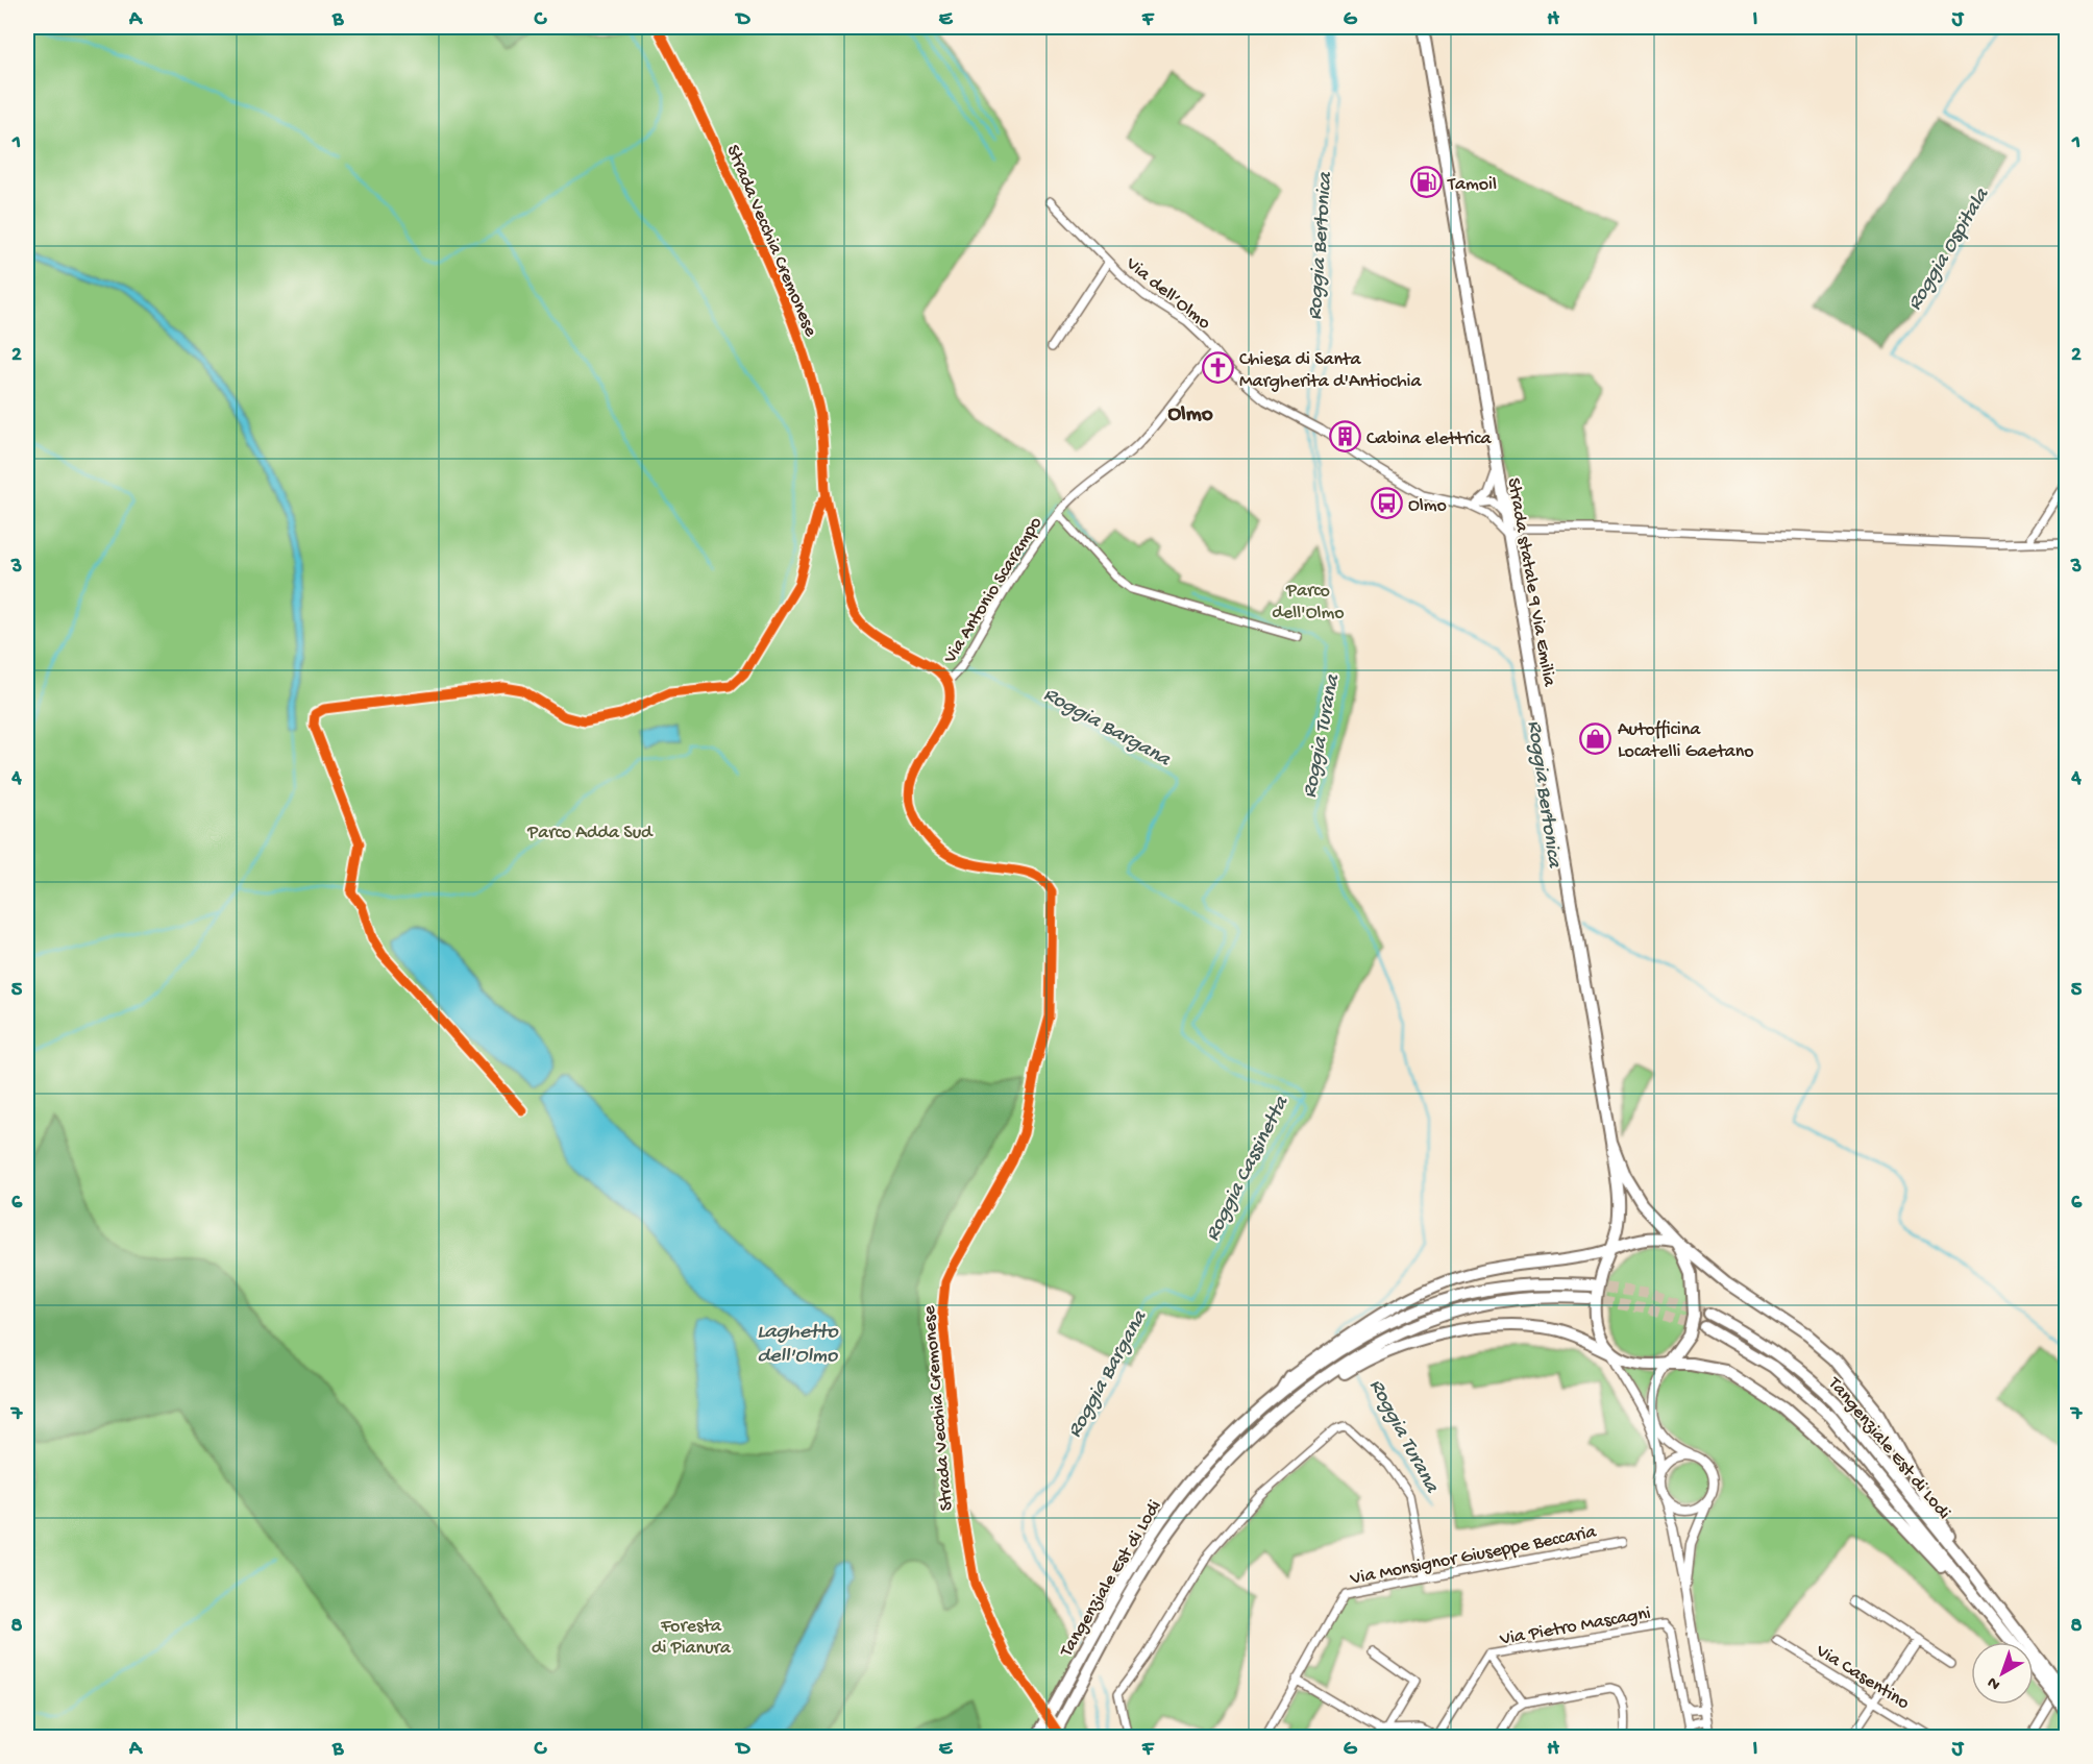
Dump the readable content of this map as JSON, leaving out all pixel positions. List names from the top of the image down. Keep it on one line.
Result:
{"streets":{"main road":["Strada statale 9 Via Emilia","Tangenziale Est di Lodi"],"street":["Strada Vecchia Cremonese","Via dell’Olmo","Via Antonio Scarampo","Via Monsignor Giuseppe Beccaria","Via Pietro Mascagni","Via Casentino"]},"crossings":[["Strada Vecchia Cremonese","Via Antonio Scarampo"],["Via dell’Olmo","Strada statale 9 Via Emilia"],["Via dell’Olmo","Via Antonio Scarampo"]],"districts":["Olmo"],"water":["Roggia Bertonica","Roggia Ospitala","Roggia Bargana","Roggia Turana","Roggia Cassinetta","Laghetto dell'Olmo"],"parks":["Parco dell'Olmo","Parco Adda Sud","Foresta di Pianura"],"places":{"fuel station":["Tamoil"],"church":["Chiesa di Santa Margherita d'Antiochia"],"building":["Cabina elettrica"],"bus stop":["Olmo"],"shop":["Autofficina Locatelli Gaetano"]},"north":"bottom left","grid":{"columns":["A","B","C","D","E","F","G","H","I","J"],"rows":["1","2","3","4","5","6","7","8"]}}
